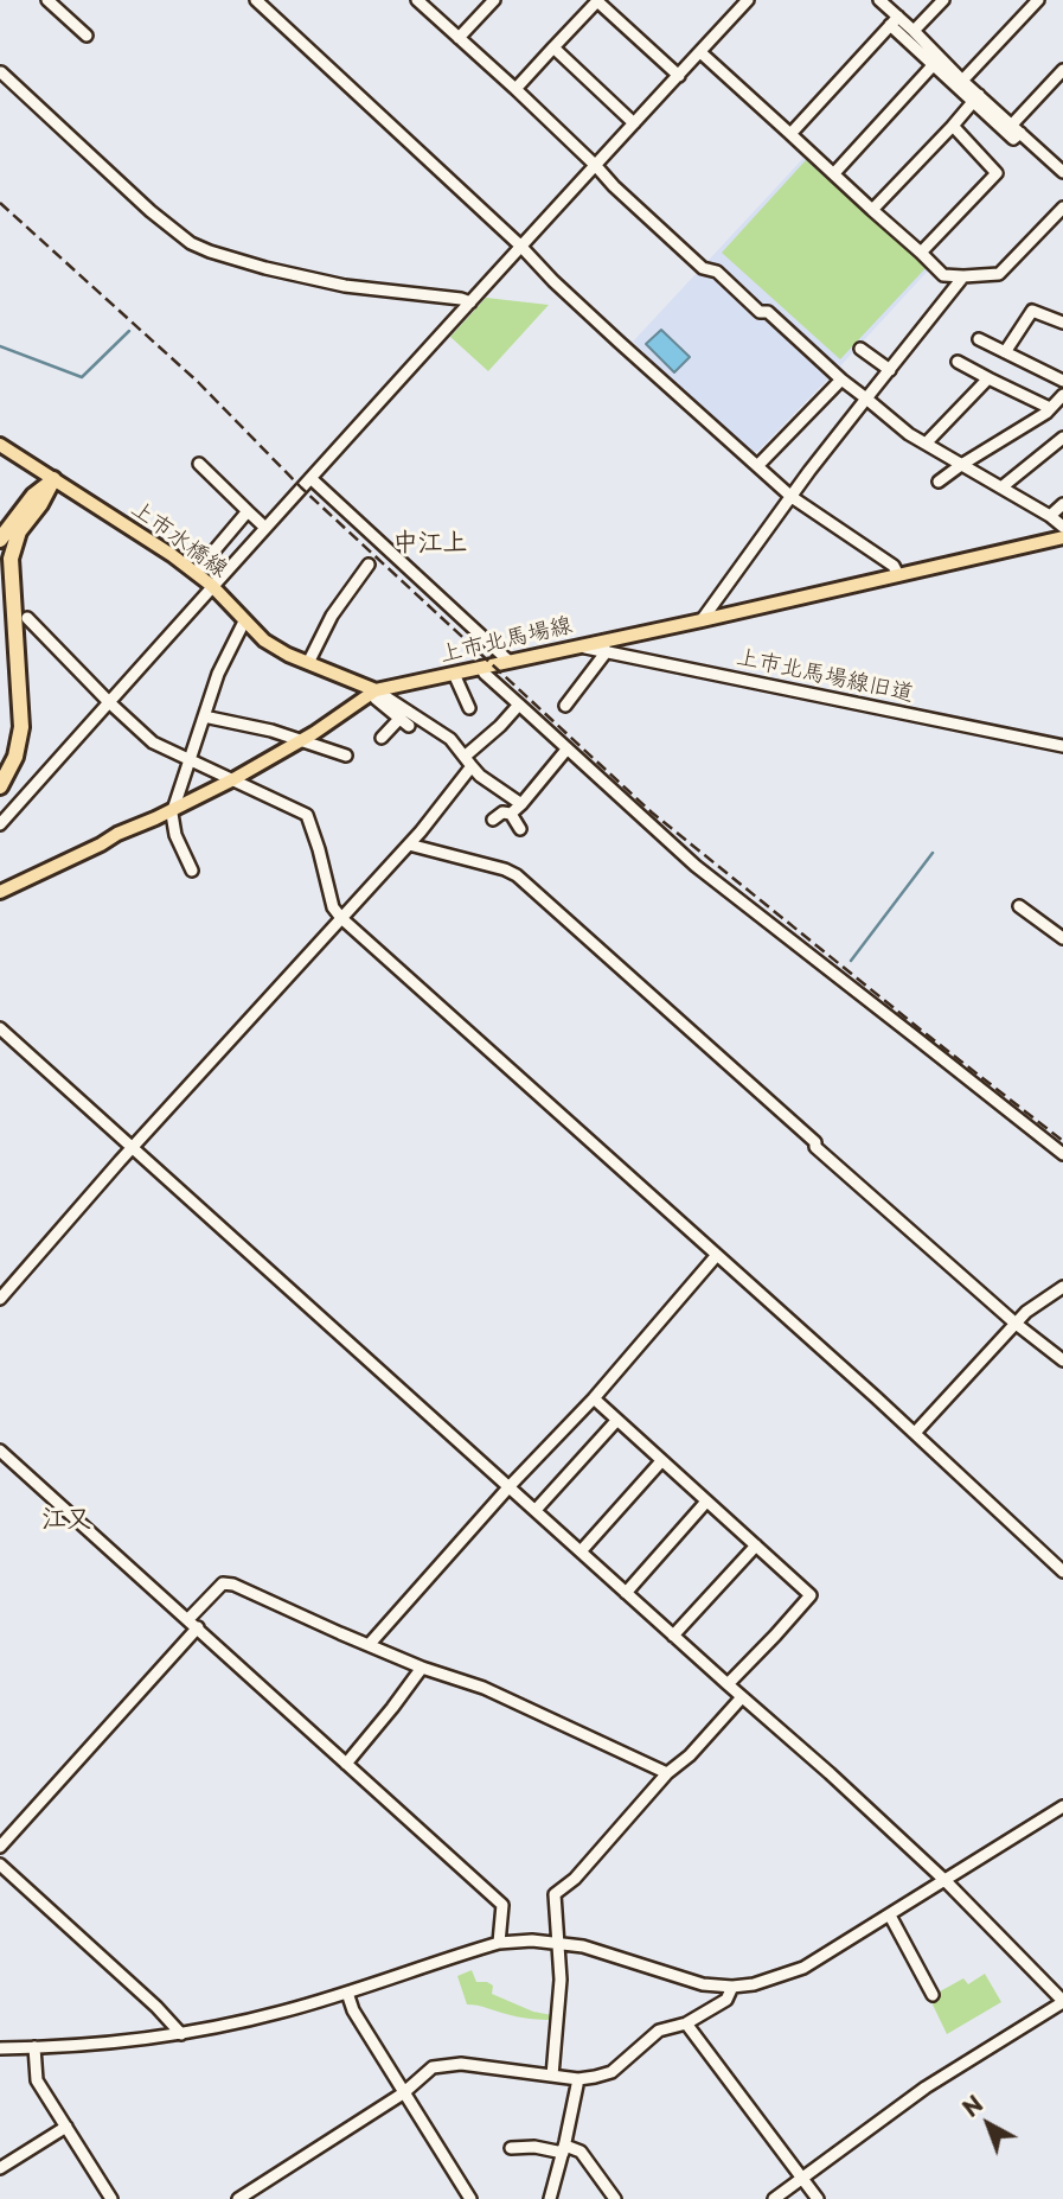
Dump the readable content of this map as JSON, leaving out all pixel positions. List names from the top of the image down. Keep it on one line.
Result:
{"streets":{"main road":["上市水橋線","上市北馬場線"],"street":["上市北馬場線旧道"]},"crossings":[["上市水橋線","上市北馬場線"],["上市北馬場線","上市北馬場線旧道"]],"districts":["中江上","江又"],"north":"top left"}
